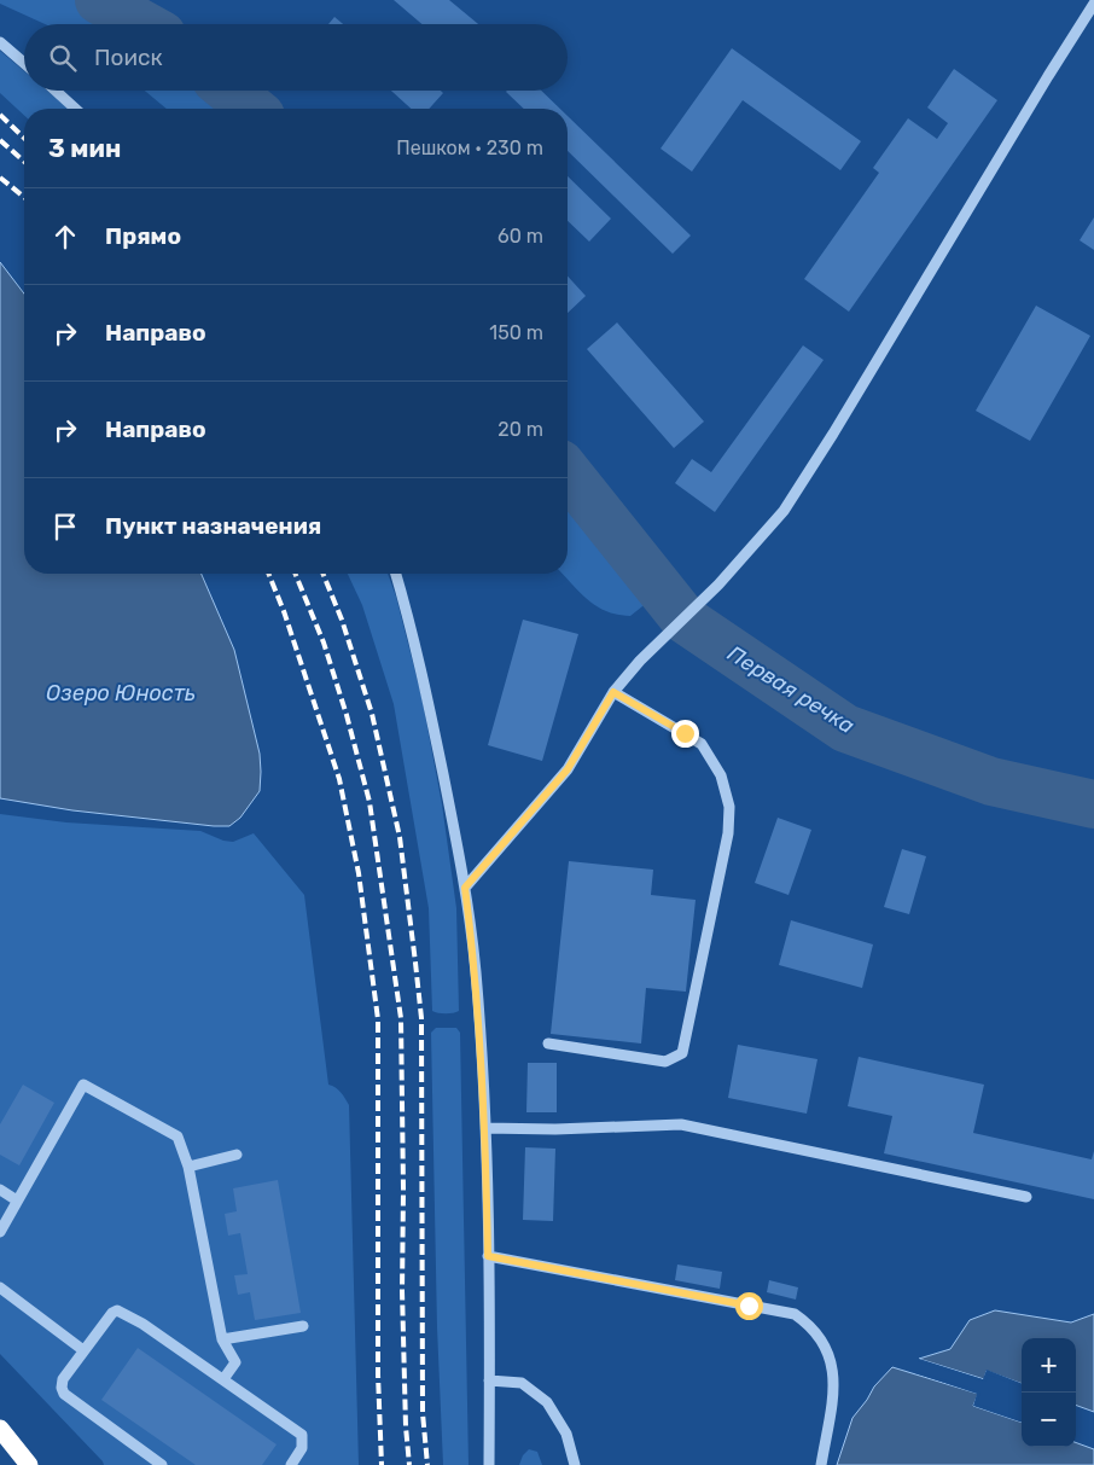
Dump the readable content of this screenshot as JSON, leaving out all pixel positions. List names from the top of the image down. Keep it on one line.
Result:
{"water":["Первая речка","Озеро Юность"],"page":{"search":"Поиск","heading":["3 мин","Пешком · 230 m"],"list":[["Прямо","60 m"],["Направо","150 m"],["Направо","20 m"],"Пункт назначения"],"map_buttons":["+","−"]}}
